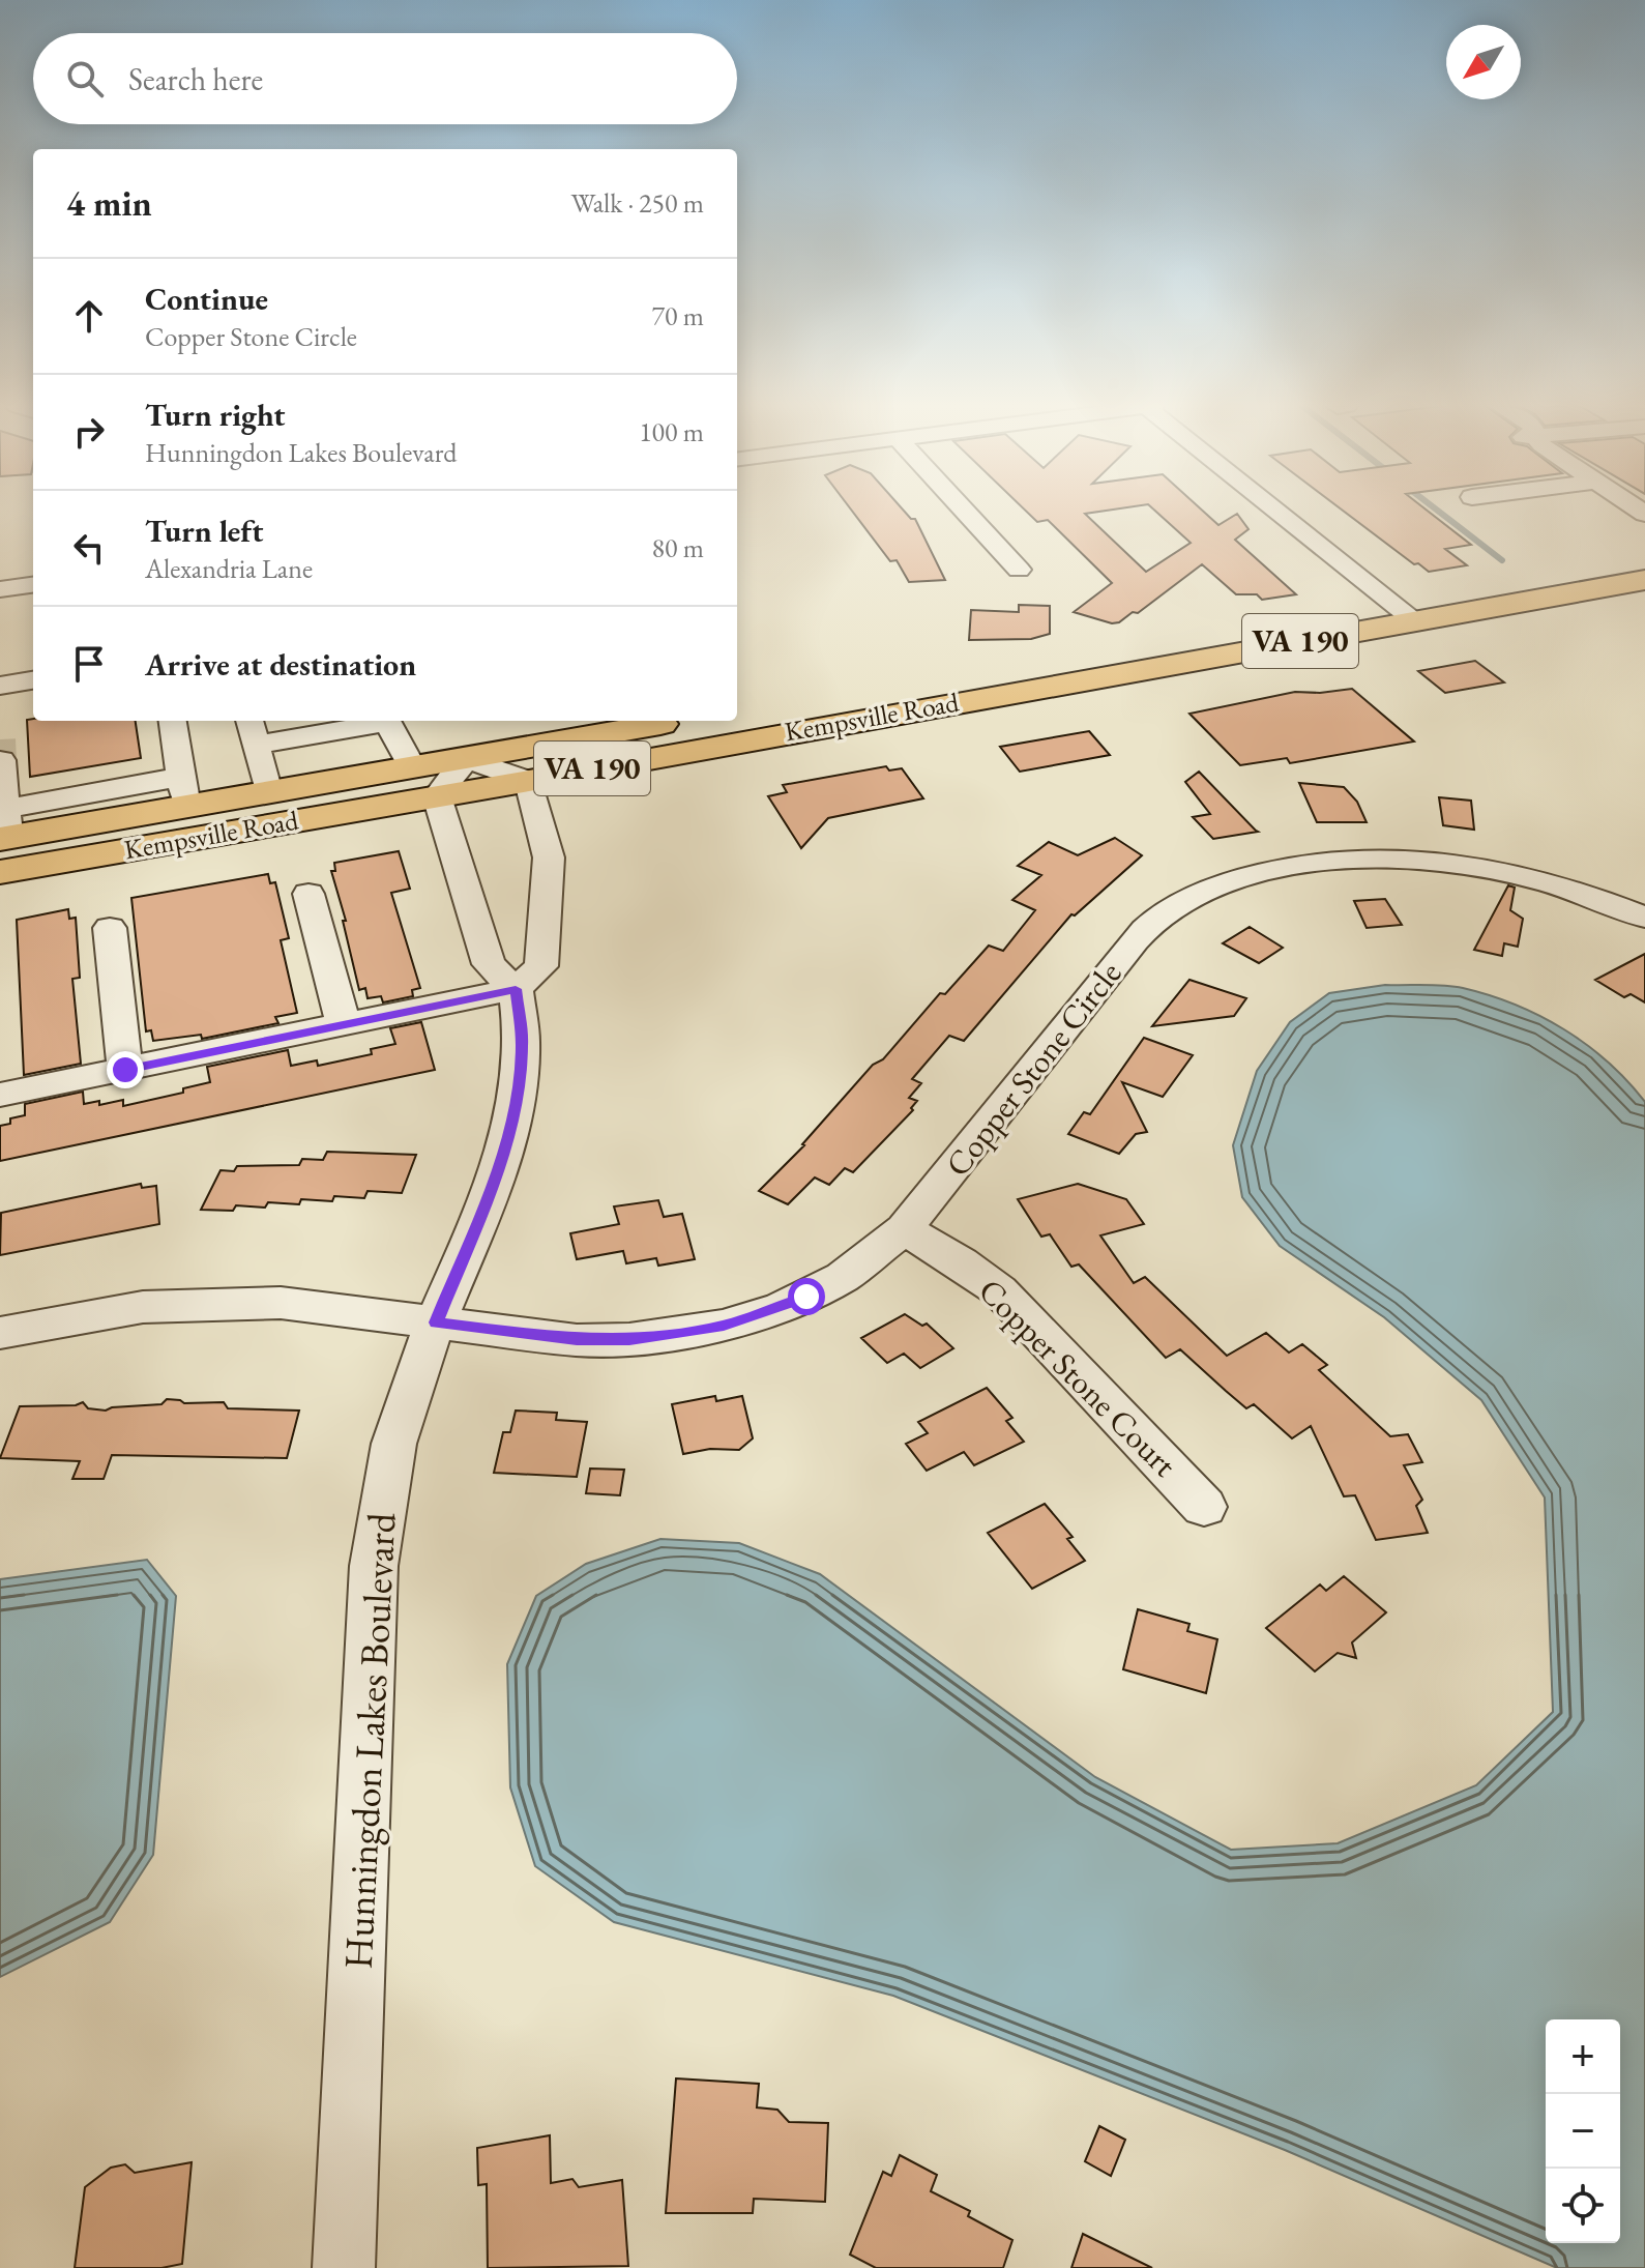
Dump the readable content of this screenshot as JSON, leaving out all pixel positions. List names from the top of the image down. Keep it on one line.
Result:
{"streets":{"main road":["VA 190","Kempsville Road"],"street":["Copper Stone Circle","Copper Stone Court","Hunningdon Lakes Boulevard"]},"crossings":[["Copper Stone Circle","Copper Stone Court"],["Copper Stone Circle","Hunningdon Lakes Boulevard"]],"north":"bottom left","page":{"search":"Search here","heading":["4 min","Walk · 250 m"],"list":[["Continue","Copper Stone Circle","70 m"],["Turn right","Hunningdon Lakes Boulevard","100 m"],["Turn left","Alexandria Lane","80 m"],"Arrive at destination"],"map_buttons":["+","−"]}}
